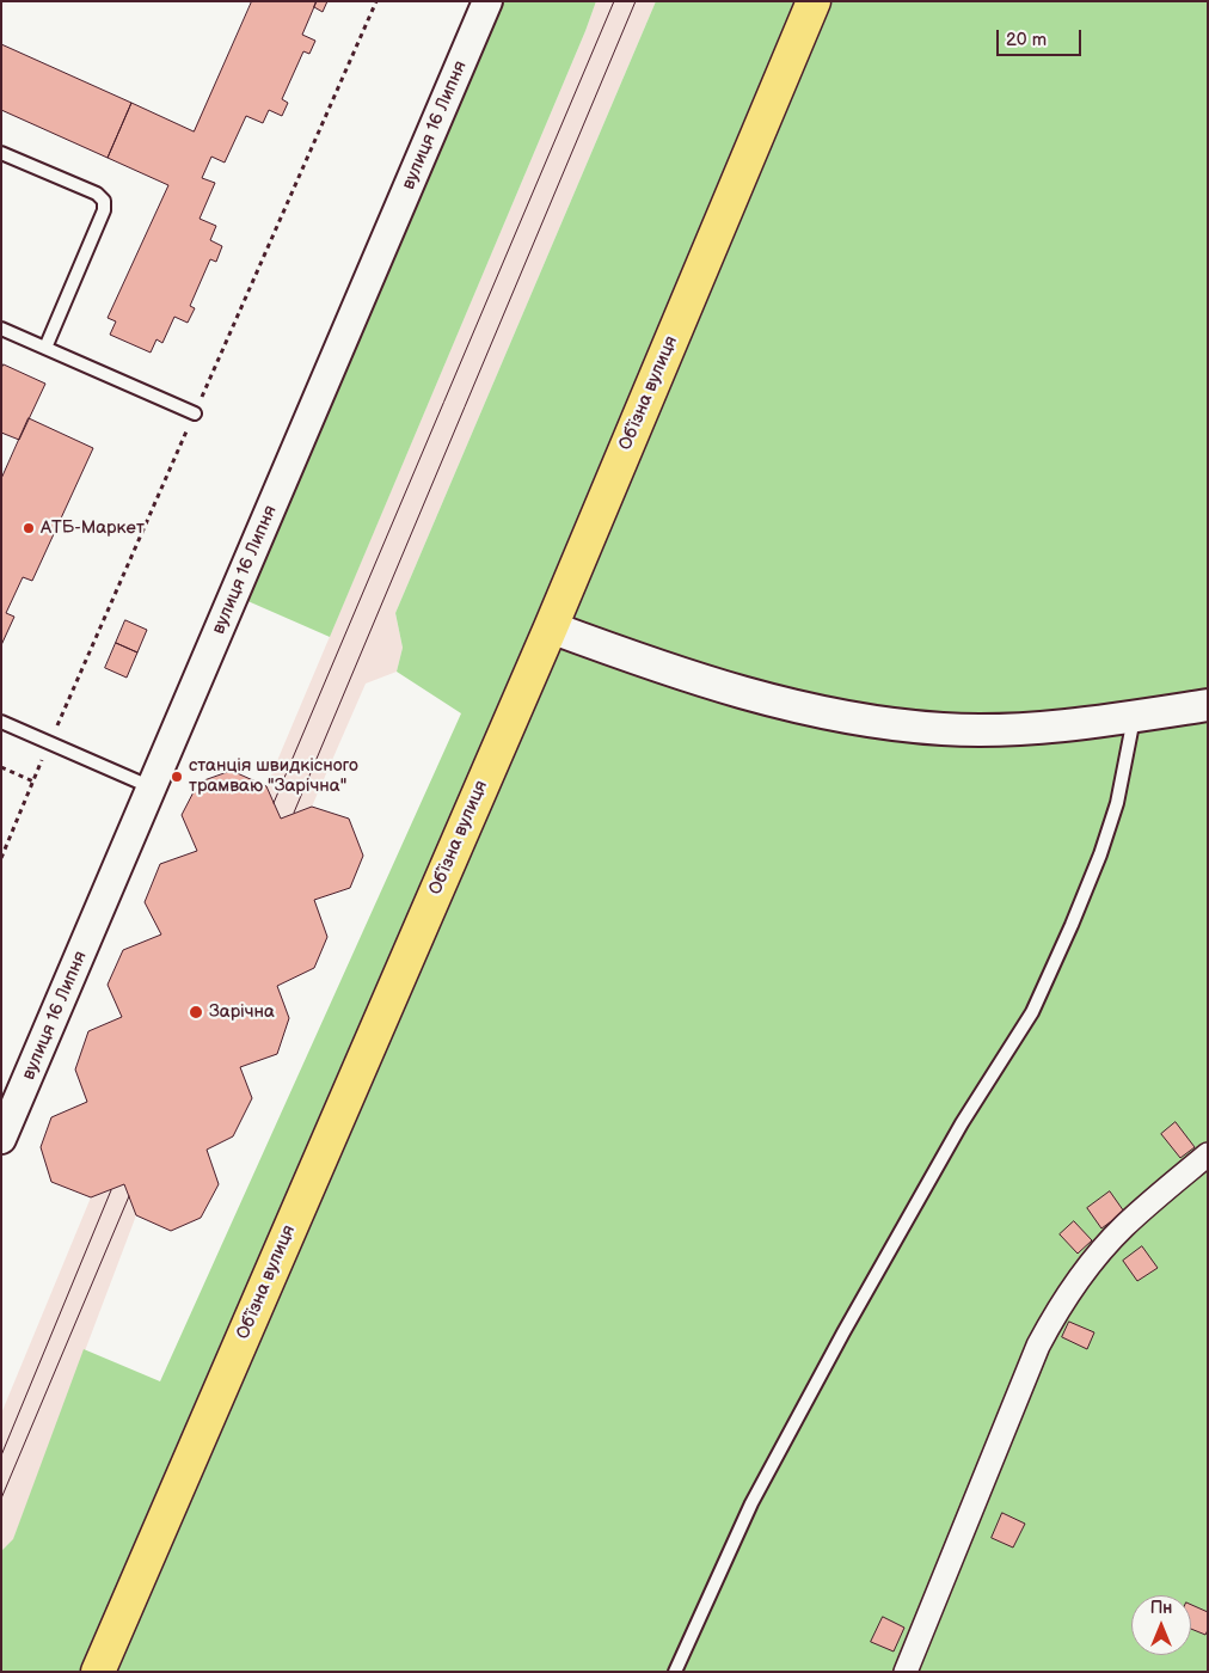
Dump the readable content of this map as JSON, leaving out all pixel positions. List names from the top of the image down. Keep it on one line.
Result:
{"streets":{"main road":["Обʼїзна вулиця"],"street":["вулиця 16 Липня"]},"places":["АТБ-Маркет","станція швидкісного трамваю \"Зарічна\"","Зарічна"],"scale_bar":"20 m","north":"top"}
